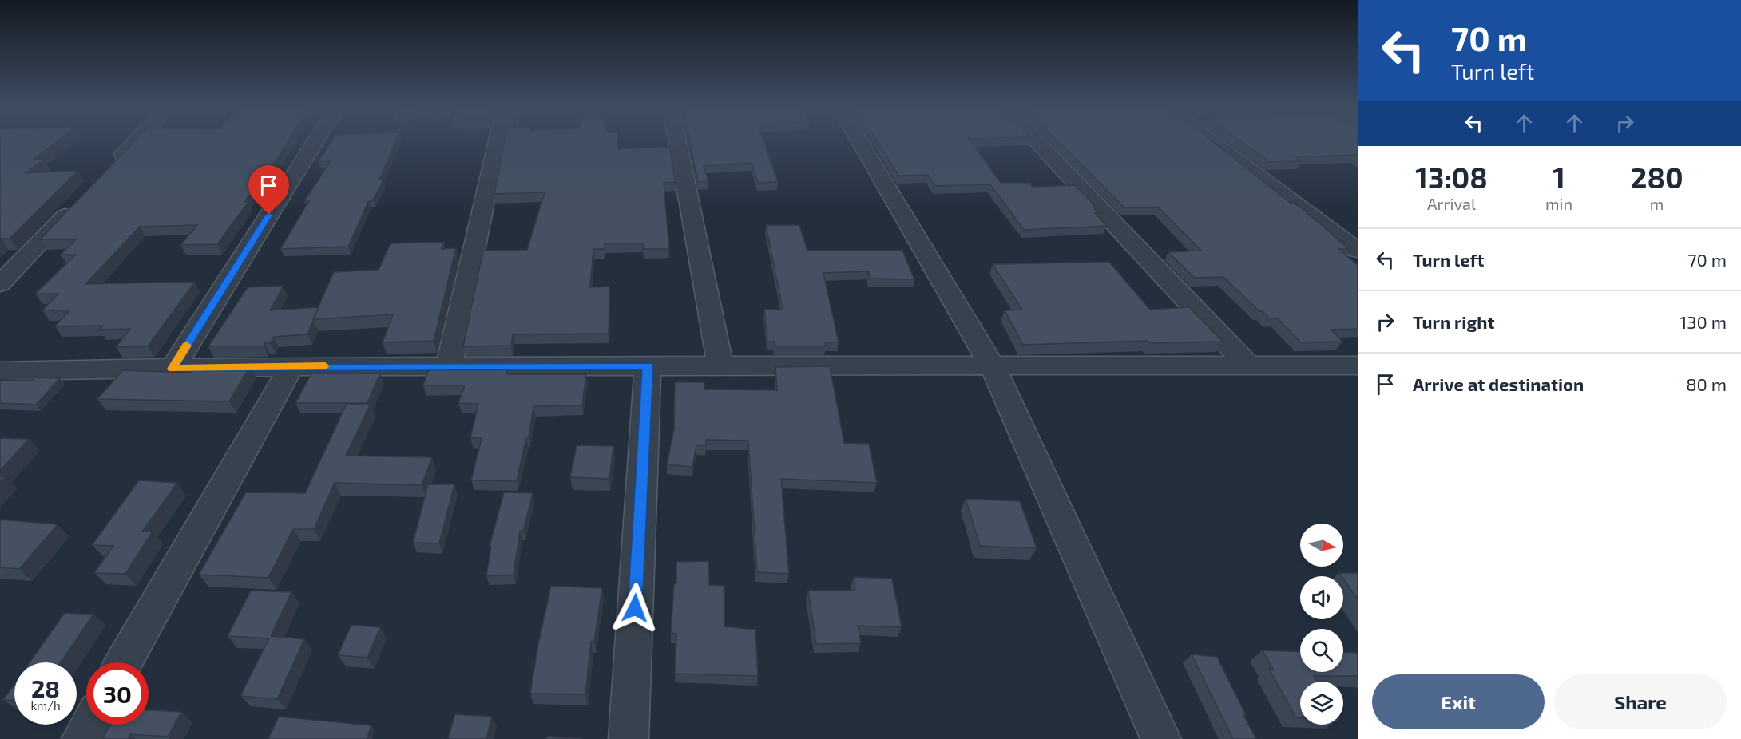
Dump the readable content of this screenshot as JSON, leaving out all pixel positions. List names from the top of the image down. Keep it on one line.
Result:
{"north":"right","page":{"turn":["70 m","Turn left"],"eta":["13:08","Arrival","1","min","280","m"],"list":[{"name":"Turn left","value":"70 m"},{"name":"Turn right","value":"130 m"},{"name":"Arrive at destination","value":"80 m"}],"speed":"28 km/h","limit":"30","buttons":["Exit","Share"]}}
